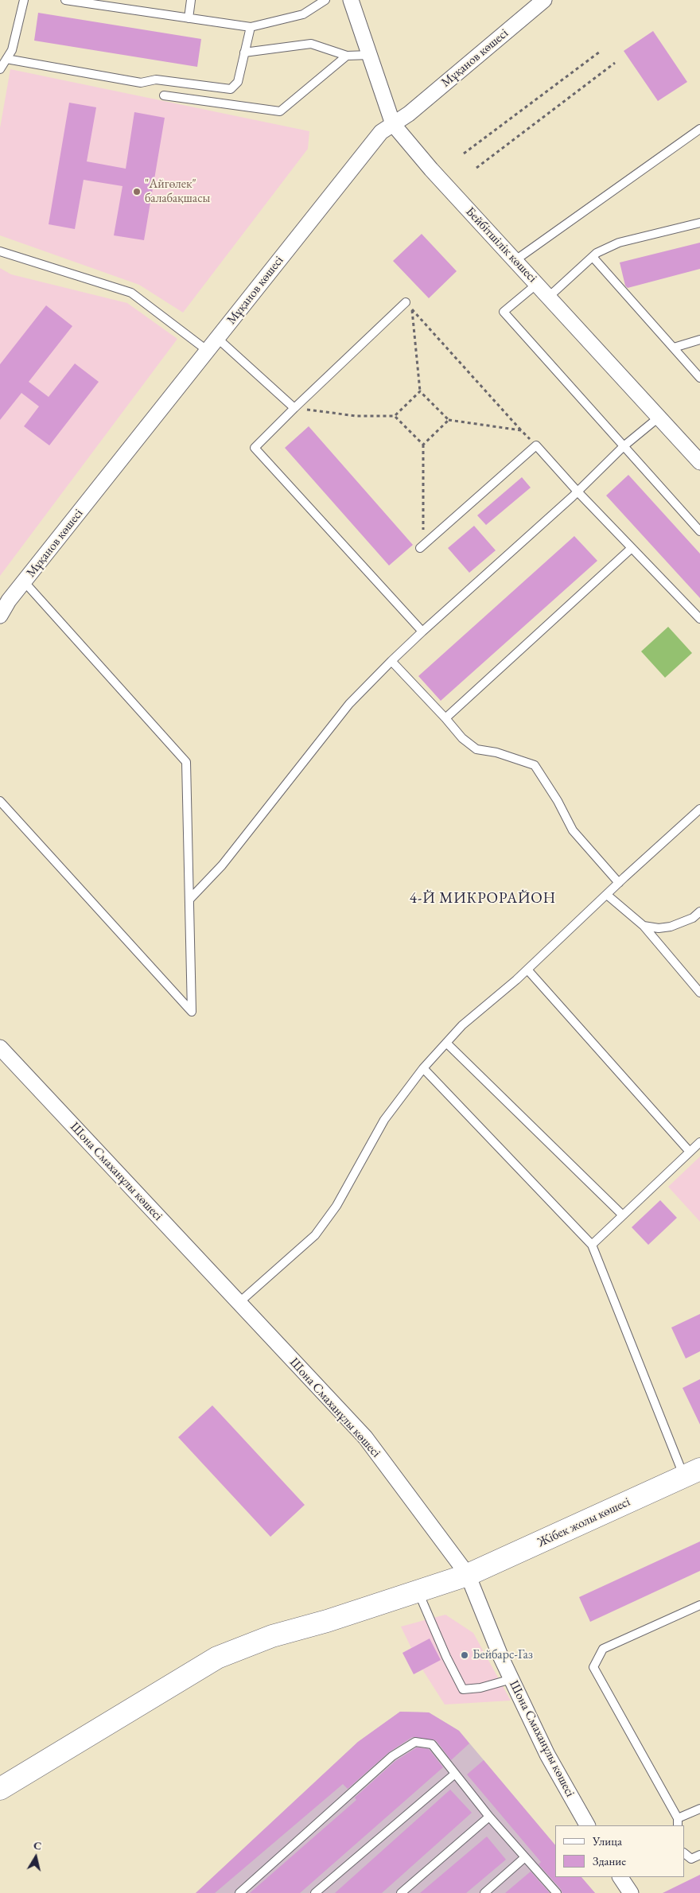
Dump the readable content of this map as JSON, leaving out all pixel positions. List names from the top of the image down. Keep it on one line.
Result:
{"streets":{"main road":["Жібек жолы көшесі"],"street":["Мұқанов көшесі","Бейбітшілік көшесі","Шона Смаханұлы көшесі"]},"crossings":[["Мұқанов көшесі","Бейбітшілік көшесі"],["Шона Смаханұлы көшесі","Жібек жолы көшесі"]],"districts":["4-Й МИКРОРАЙОН"],"places":["\"Айгөлек\" балабақшасы","Бейбарс-Газ"],"legend":["Улица","Здание"],"north":"top"}
